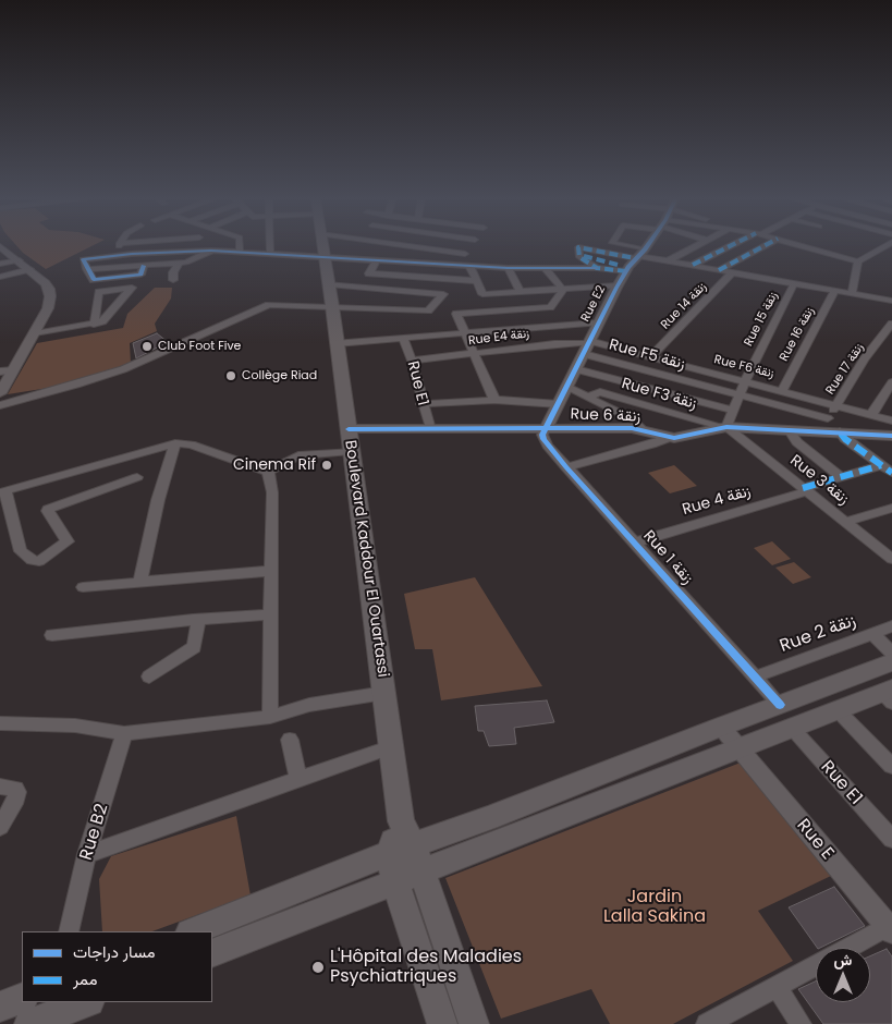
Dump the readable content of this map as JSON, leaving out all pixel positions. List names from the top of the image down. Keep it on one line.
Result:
{"streets":{"main road":["Boulevard Kaddour El Ouartassi"],"street":["Rue E2","Rue 14 زنقة","Rue 15 زنقة","Rue 16 زنقة","Rue E4 زنقة","Rue F5 زنقة","Rue F6 زنقة","Rue 17 زنقة","Rue E1","Rue F3 زنقة","Rue 6 زنقة","Rue 3 زنقة","Rue 4 زنقة","Rue 1 زنقة","Rue 2 زنقة","Rue B2","Rue E"]},"crossings":[["Rue E2","Rue E4 زنقة"],["Rue E2","Rue F5 زنقة"],["Rue E2","Rue F6 زنقة"],["Rue E2","Rue 6 زنقة"],["Rue E2","Rue 1 زنقة"],["Rue 14 زنقة","Rue F6 زنقة"],["Rue 15 زنقة","Rue F5 زنقة"],["Rue 15 زنقة","Rue F6 زنقة"],["Rue 15 زنقة","Rue F3 زنقة"],["Rue 15 زنقة","Rue 6 زنقة"],["Rue 15 زنقة","Rue 3 زنقة"],["Rue 16 زنقة","Rue F6 زنقة"],["Rue E4 زنقة","Rue F5 زنقة"],["Rue E4 زنقة","Rue F6 زنقة"],["Rue E4 زنقة","Rue E1"],["Rue F5 زنقة","Rue F6 زنقة"],["Rue F5 زنقة","Rue 17 زنقة"],["Rue F5 زنقة","Rue 6 زنقة"],["Rue F6 زنقة","Rue 17 زنقة"],["Rue 17 زنقة","Rue 6 زنقة"],["Rue E1","Rue 6 زنقة"],["Rue F3 زنقة","Rue 6 زنقة"],["Rue F3 زنقة","Rue 3 زنقة"],["Rue 6 زنقة","Rue 3 زنقة"],["Rue 6 زنقة","Rue 1 زنقة"],["Rue 6 زنقة","Boulevard Kaddour El Ouartassi"],["Rue 3 زنقة","Rue 4 زنقة"],["Rue 4 زنقة","Rue 1 زنقة"],["Rue 1 زنقة","Rue 2 زنقة"]],"parks":["Jardin Lalla Sakina"],"places":["Club Foot Five","Collège Riad","Cinema Rif","L'Hôpital des Maladies Psychiatriques"],"legend":["مسار دراجات","ممر"],"north":"top"}
